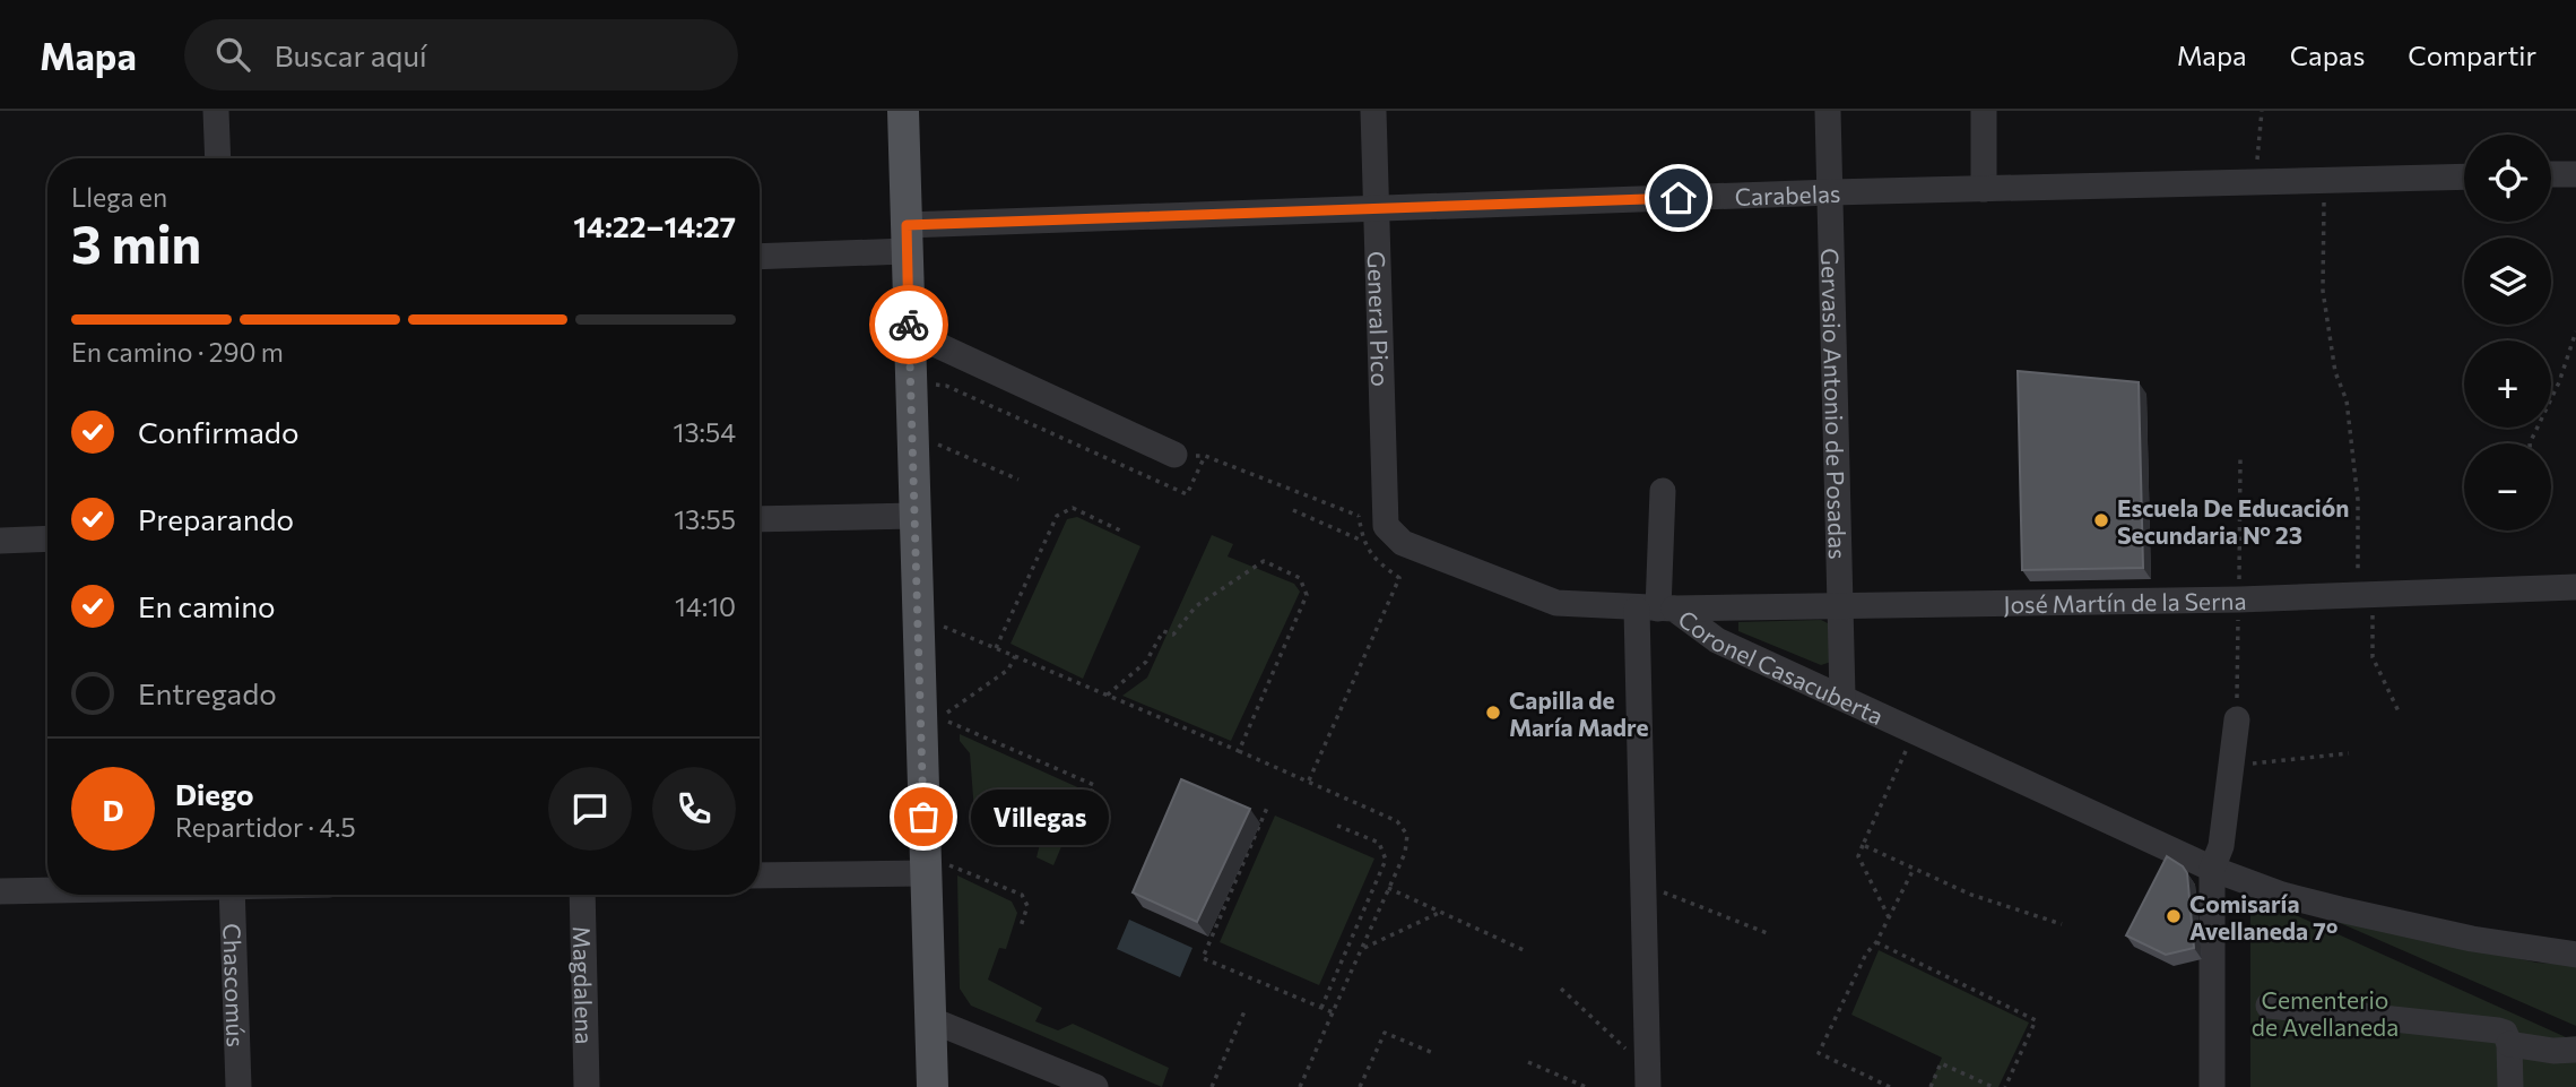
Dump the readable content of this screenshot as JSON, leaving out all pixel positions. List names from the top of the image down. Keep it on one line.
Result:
{"streets":{"street":["Carabelas","General Pico","Gervasio Antonio de Posadas","José Martín de la Serna","Coronel Casacuberta","Chascomús","Magdalena"]},"crossings":[["Carabelas","General Pico"],["Carabelas","Gervasio Antonio de Posadas"],["Gervasio Antonio de Posadas","José Martín de la Serna"],["Gervasio Antonio de Posadas","Coronel Casacuberta"],["José Martín de la Serna","Coronel Casacuberta"]],"parks":["Cementerio de Avellaneda"],"places":["Escuela De Educación Secundaria Nº 23","Capilla de María Madre","Villegas","Comisaría Avellaneda 7°"],"page":{"header":"Mapa","search":"Buscar aquí","nav":["Mapa","Capas","Compartir"],"map_buttons":["+","−"],"heading":["3 min","Llega en","14:22–14:27"],"panel":["Diego","Repartidor · 4.5"],"bar":"En camino · 290 m","list":[["Confirmado","13:54"],["Preparando","13:55"],["En camino","14:10"],"Entregado"],"round":"D","bubble":"Villegas"}}
